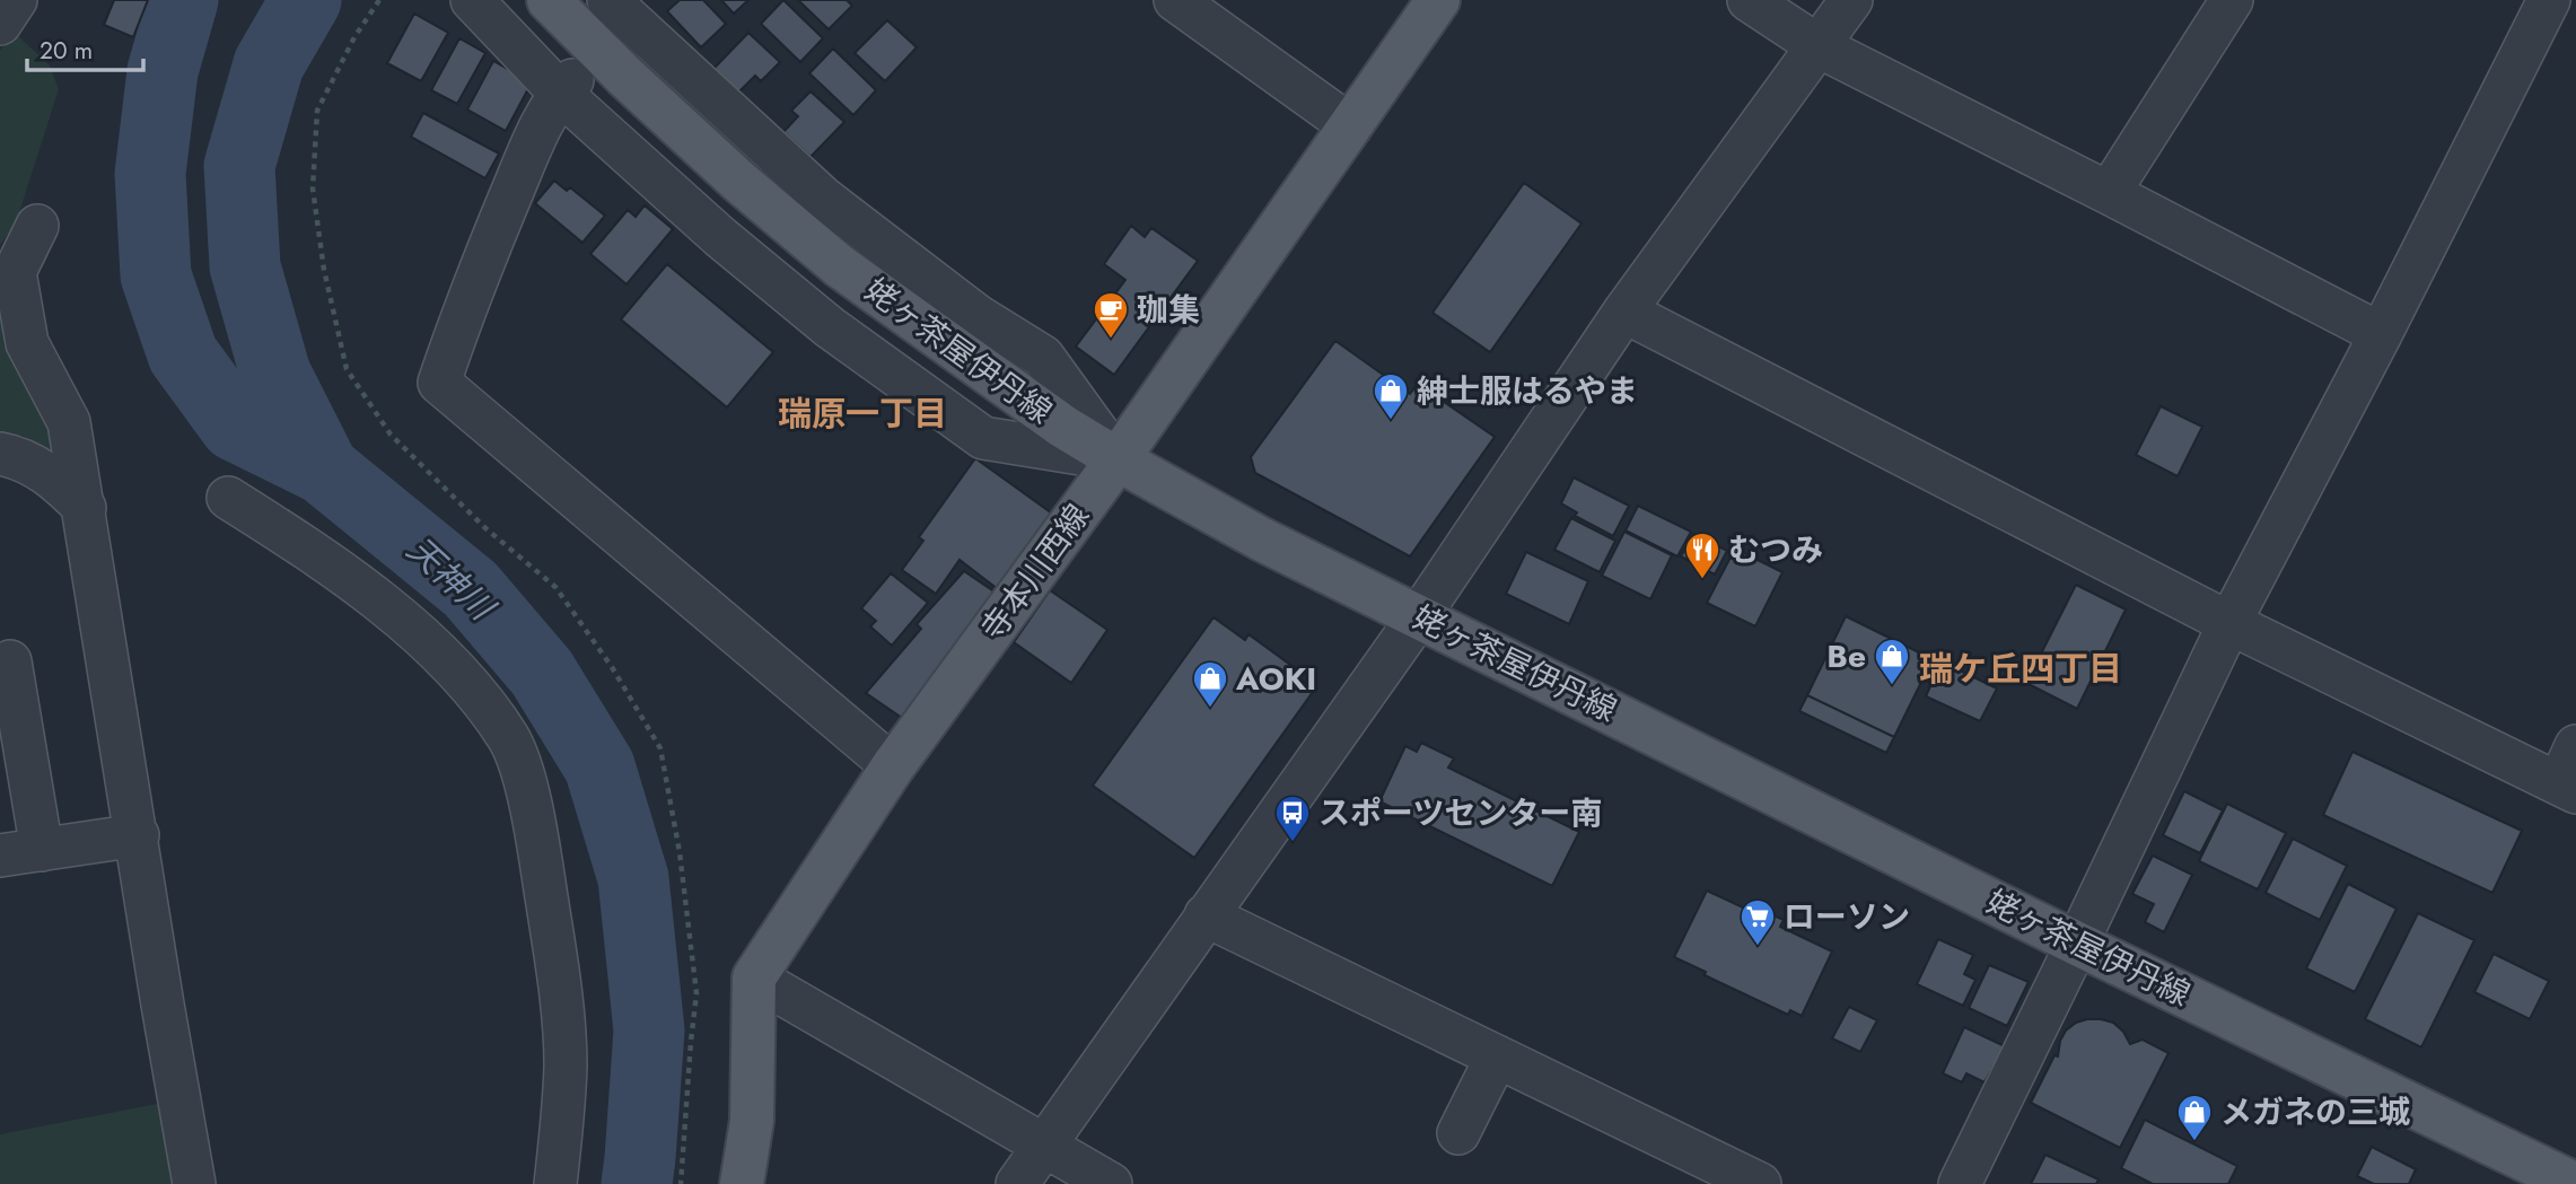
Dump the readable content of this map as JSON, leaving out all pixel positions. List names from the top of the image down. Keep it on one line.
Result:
{"streets":{"main road":["姥ヶ茶屋伊丹線","寺本川西線"]},"crossings":[["姥ヶ茶屋伊丹線","寺本川西線"]],"districts":["瑞原一丁目","瑞ケ丘四丁目"],"water":["天神川"],"places":{"cafe":["珈集"],"shop":["紳士服はるやま","Be","AOKI","メガネの三城"],"restaurant":["むつみ"],"bus stop":["スポーツセンター南"],"supermarket":["ローソン"]},"scale_bar":"20 m"}
